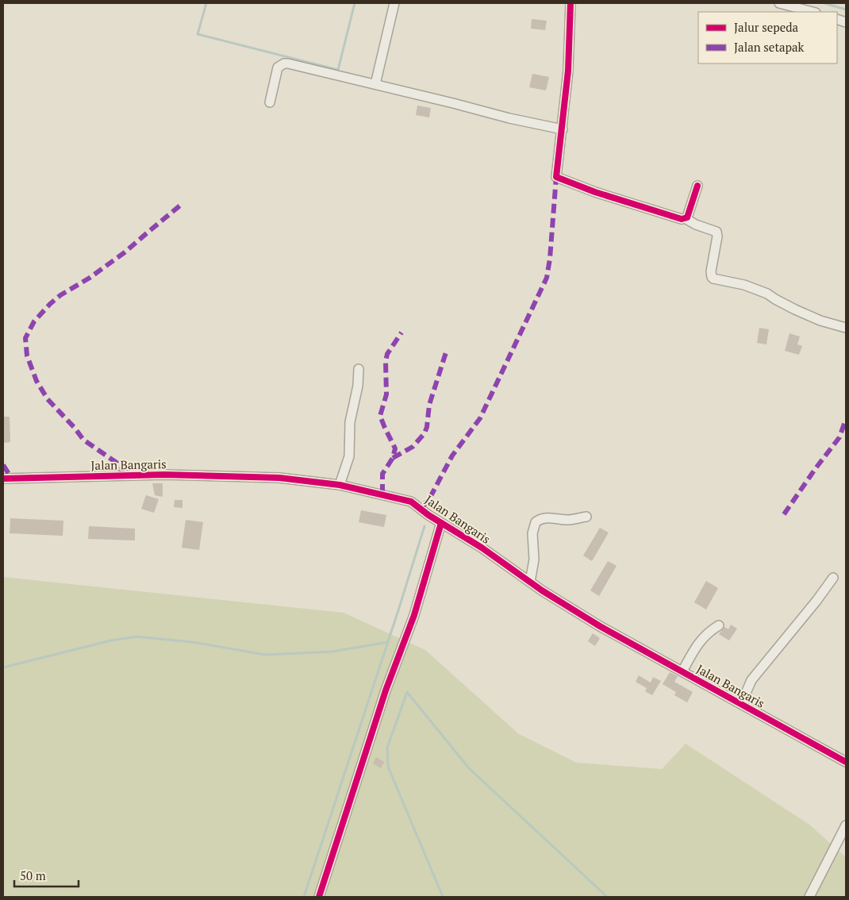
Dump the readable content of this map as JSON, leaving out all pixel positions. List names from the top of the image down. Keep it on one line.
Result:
{"streets":{"street":["Jalan Bangaris"]},"legend":["Jalur sepeda","Jalan setapak"],"scale_bar":"50 m"}
